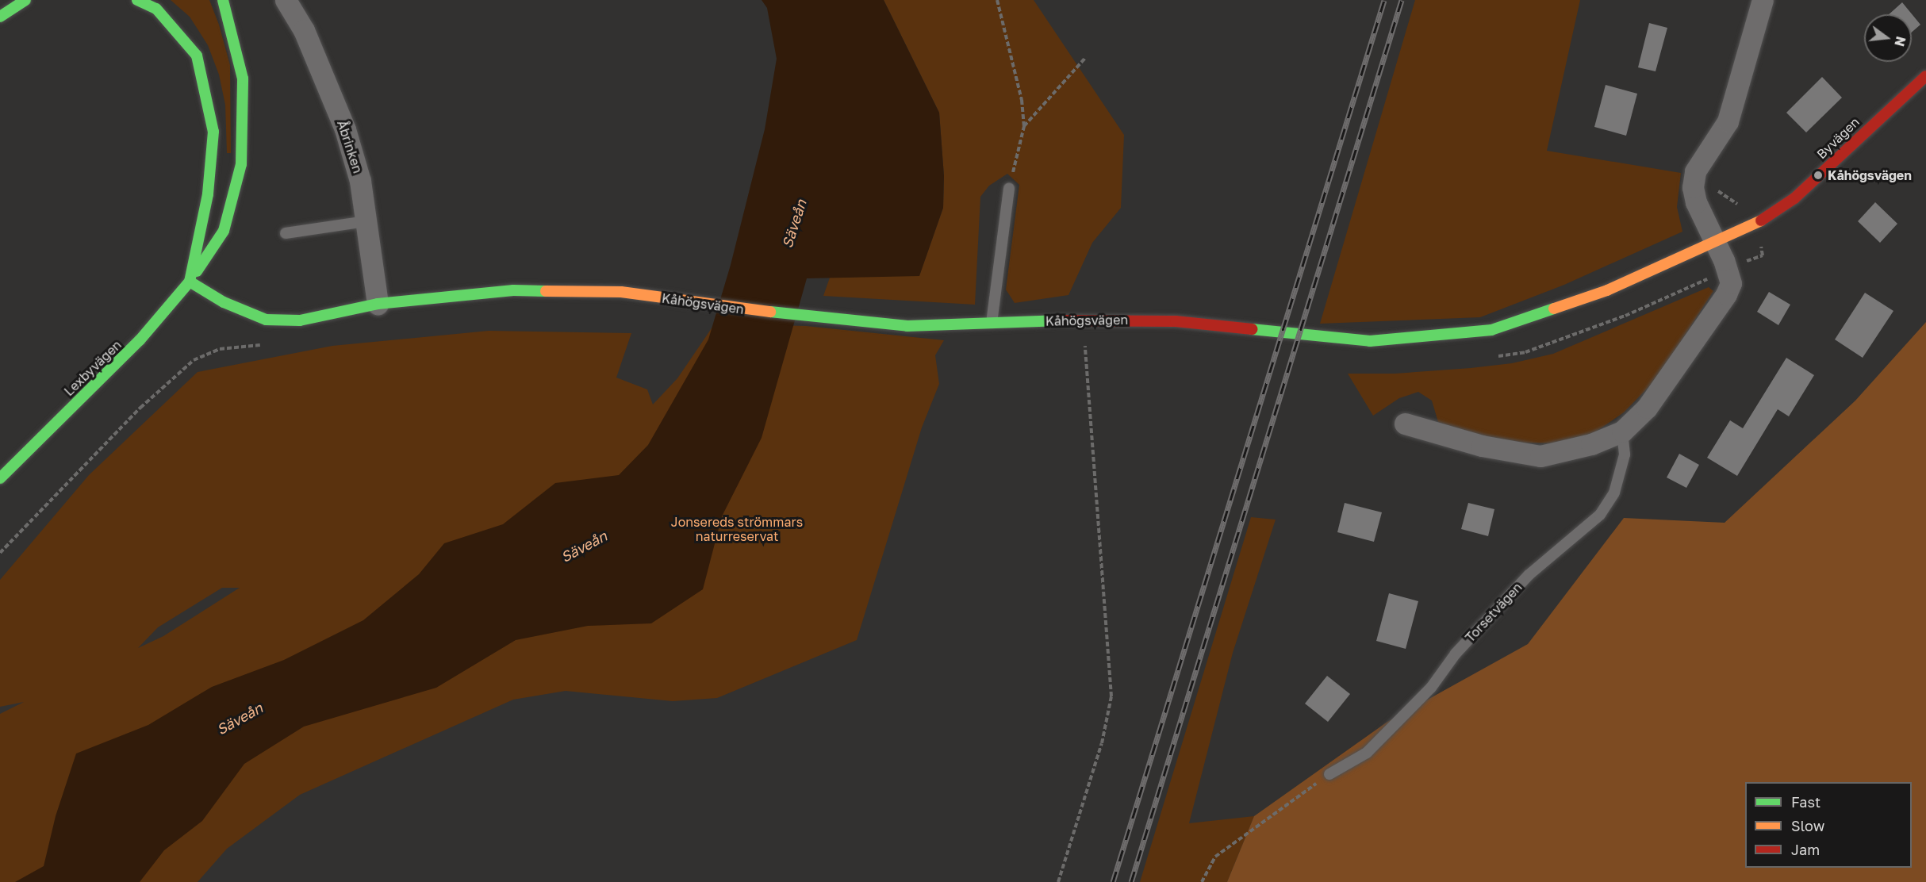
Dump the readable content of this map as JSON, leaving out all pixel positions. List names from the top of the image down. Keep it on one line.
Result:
{"streets":{"main road":["Byvägen","Kåhögsvägen","Lexbyvägen"],"street":["Åbrinken"],"lane":["Torsetvägen"]},"crossings":[["Byvägen","Kåhögsvägen"],["Åbrinken","Kåhögsvägen"],["Kåhögsvägen","Lexbyvägen"]],"water":["Säveån"],"parks":["Jonsereds strömmars naturreservat"],"places":["Kåhögsvägen"],"legend":["Fast","Slow","Jam"],"north":"right"}
